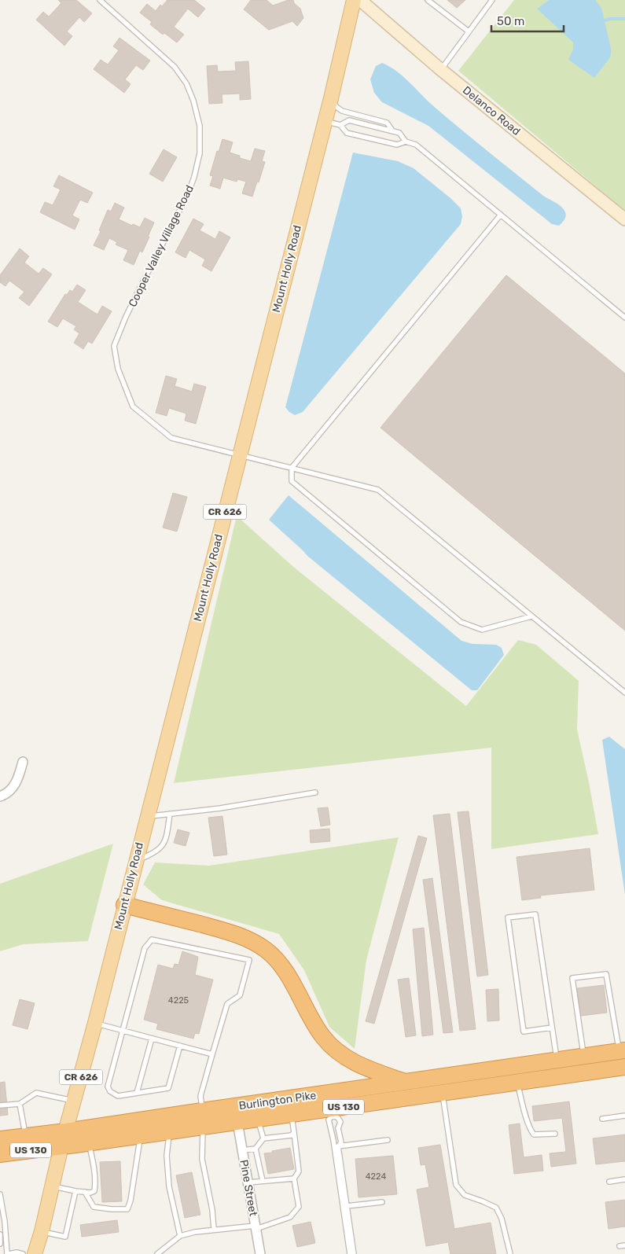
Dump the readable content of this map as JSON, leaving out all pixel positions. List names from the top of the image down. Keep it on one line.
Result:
{"streets":{"highway":["Burlington Pike","US 130"],"main road":["Mount Holly Road","CR 626"],"street":["Delanco Road","Pine Street"],"lane":["Cooper Valley Village Road"]},"crossings":[["Cooper Valley Village Road","Mount Holly Road"],["Mount Holly Road","CR 626"],["Mount Holly Road","Burlington Pike"],["CR 626","Burlington Pike"],["Burlington Pike","Pine Street"]],"house_numbers":["4225","4224"],"scale_bar":"50 m"}
